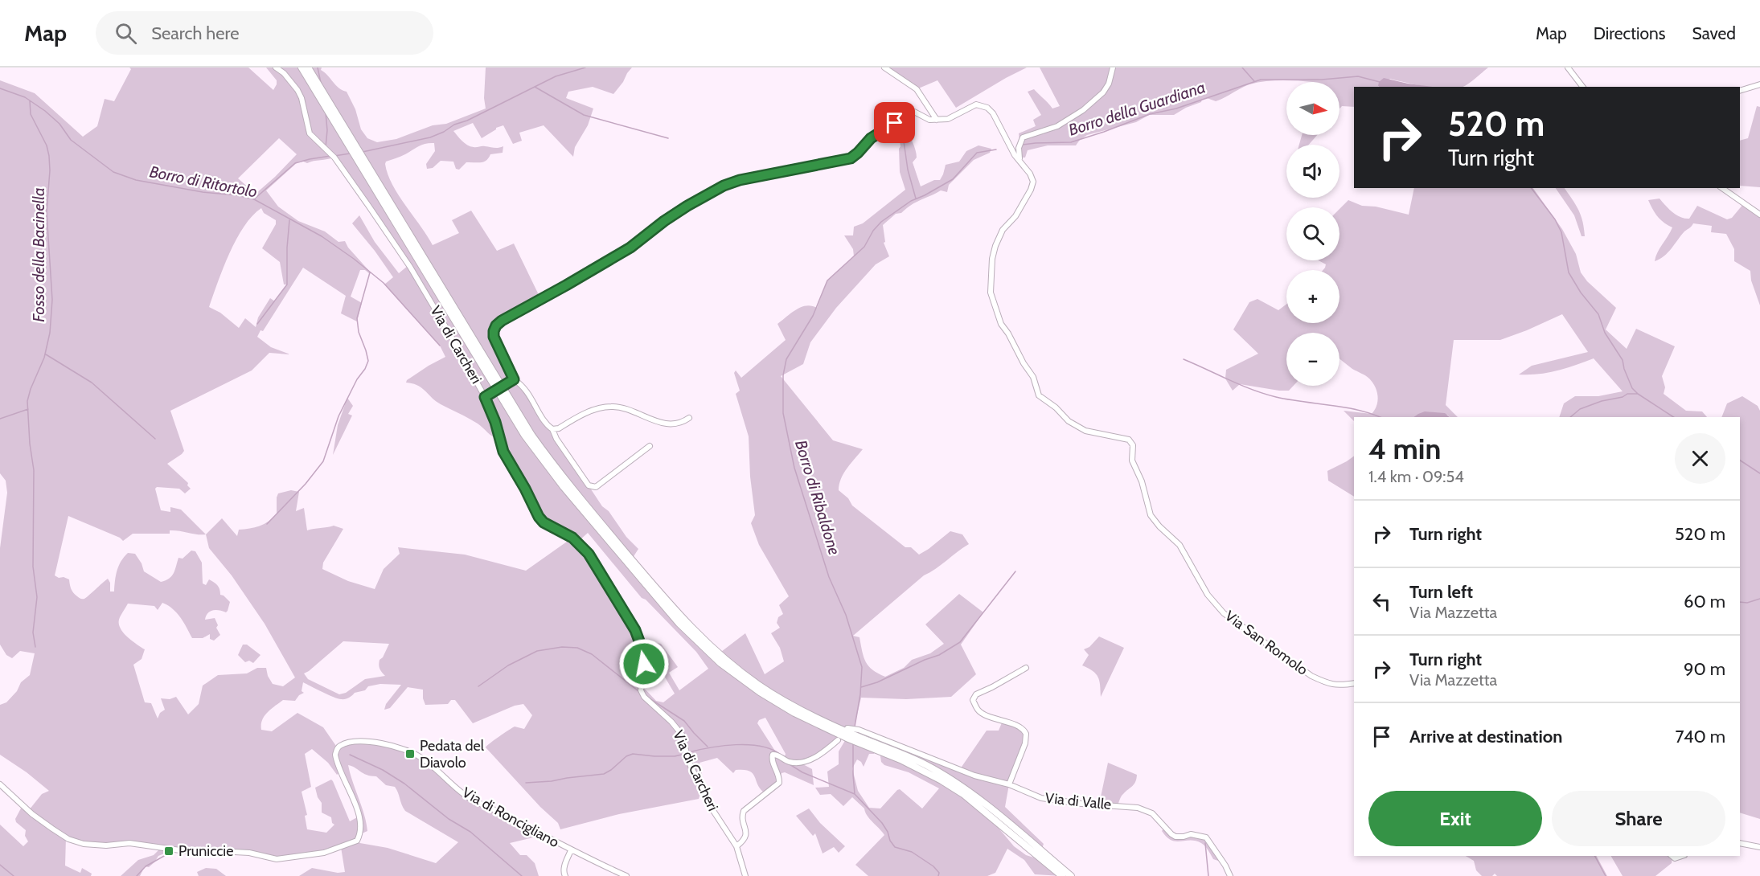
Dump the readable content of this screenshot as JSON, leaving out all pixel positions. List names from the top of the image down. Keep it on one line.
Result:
{"streets":{"street":["Via di Carcheri","Via San Romolo","Via di Valle","Via di Roncigliano"]},"water":["Borro della Guardiana","Borro di Ritortolo","Fosso della Bacinella","Borro di Ribaldone"],"places":{"transit":["Pedata del Diavolo","Pruniccie"]},"north":"right","page":{"header":"Map","search":"Search here","nav":["Map","Directions","Saved"],"map_buttons":["+","−"],"turn":["520 m","Turn right"],"heading":["4 min","1.4 km · 09:54"],"list":[{"name":"Turn right","value":"520 m"},{"name":"Turn left","note":"Via Mazzetta","value":"60 m"},{"name":"Turn right","note":"Via Mazzetta","value":"90 m"},{"name":"Arrive at destination","value":"740 m"}],"buttons":["Exit","Share"]}}
